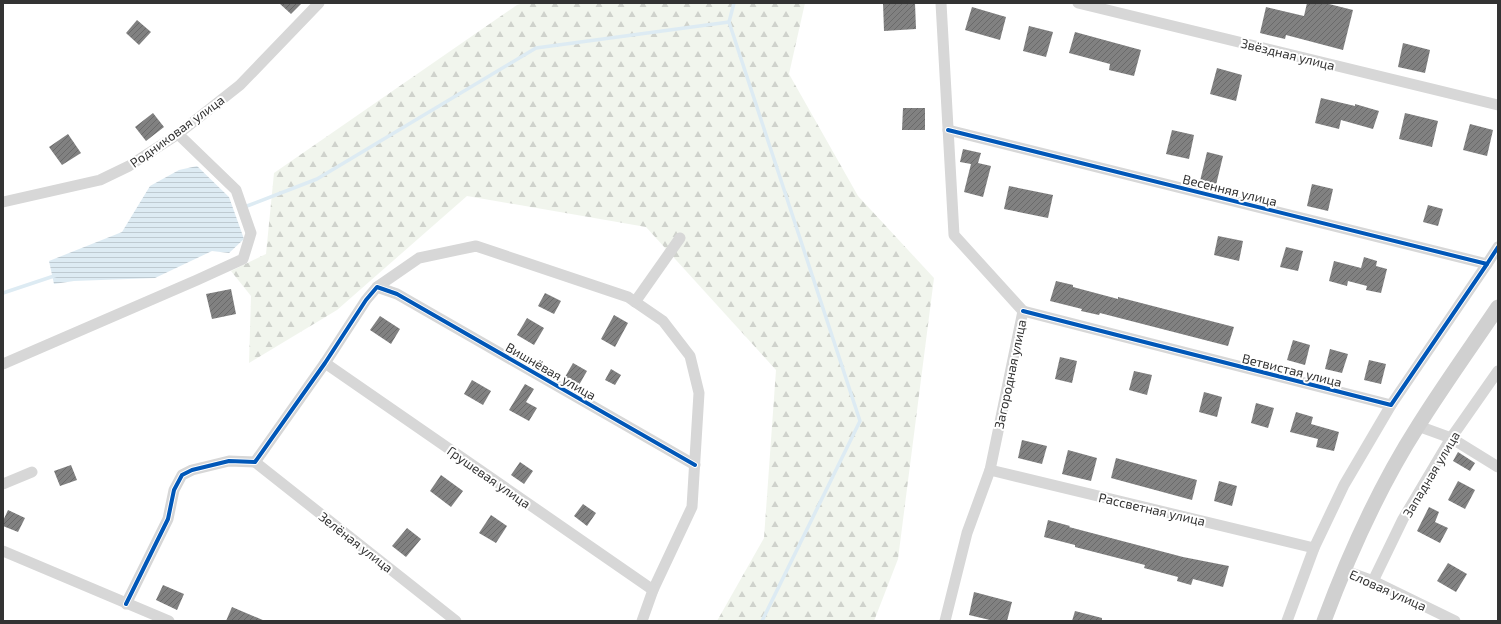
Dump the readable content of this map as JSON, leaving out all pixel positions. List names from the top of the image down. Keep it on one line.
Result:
{"streets":{"street":["Звёздная улица","Родниковая улица","Весенняя улица","Ветвистая улица","Вишнёвая улица","Загородная улица","Западная улица","Грушевая улица","Рассветная улица","Зелёная улица","Еловая улица"]},"crossings":[["Весенняя улица","Загородная улица"],["Ветвистая улица","Загородная улица"],["Загородная улица","Рассветная улица"],["Западная улица","Еловая улица"]]}
